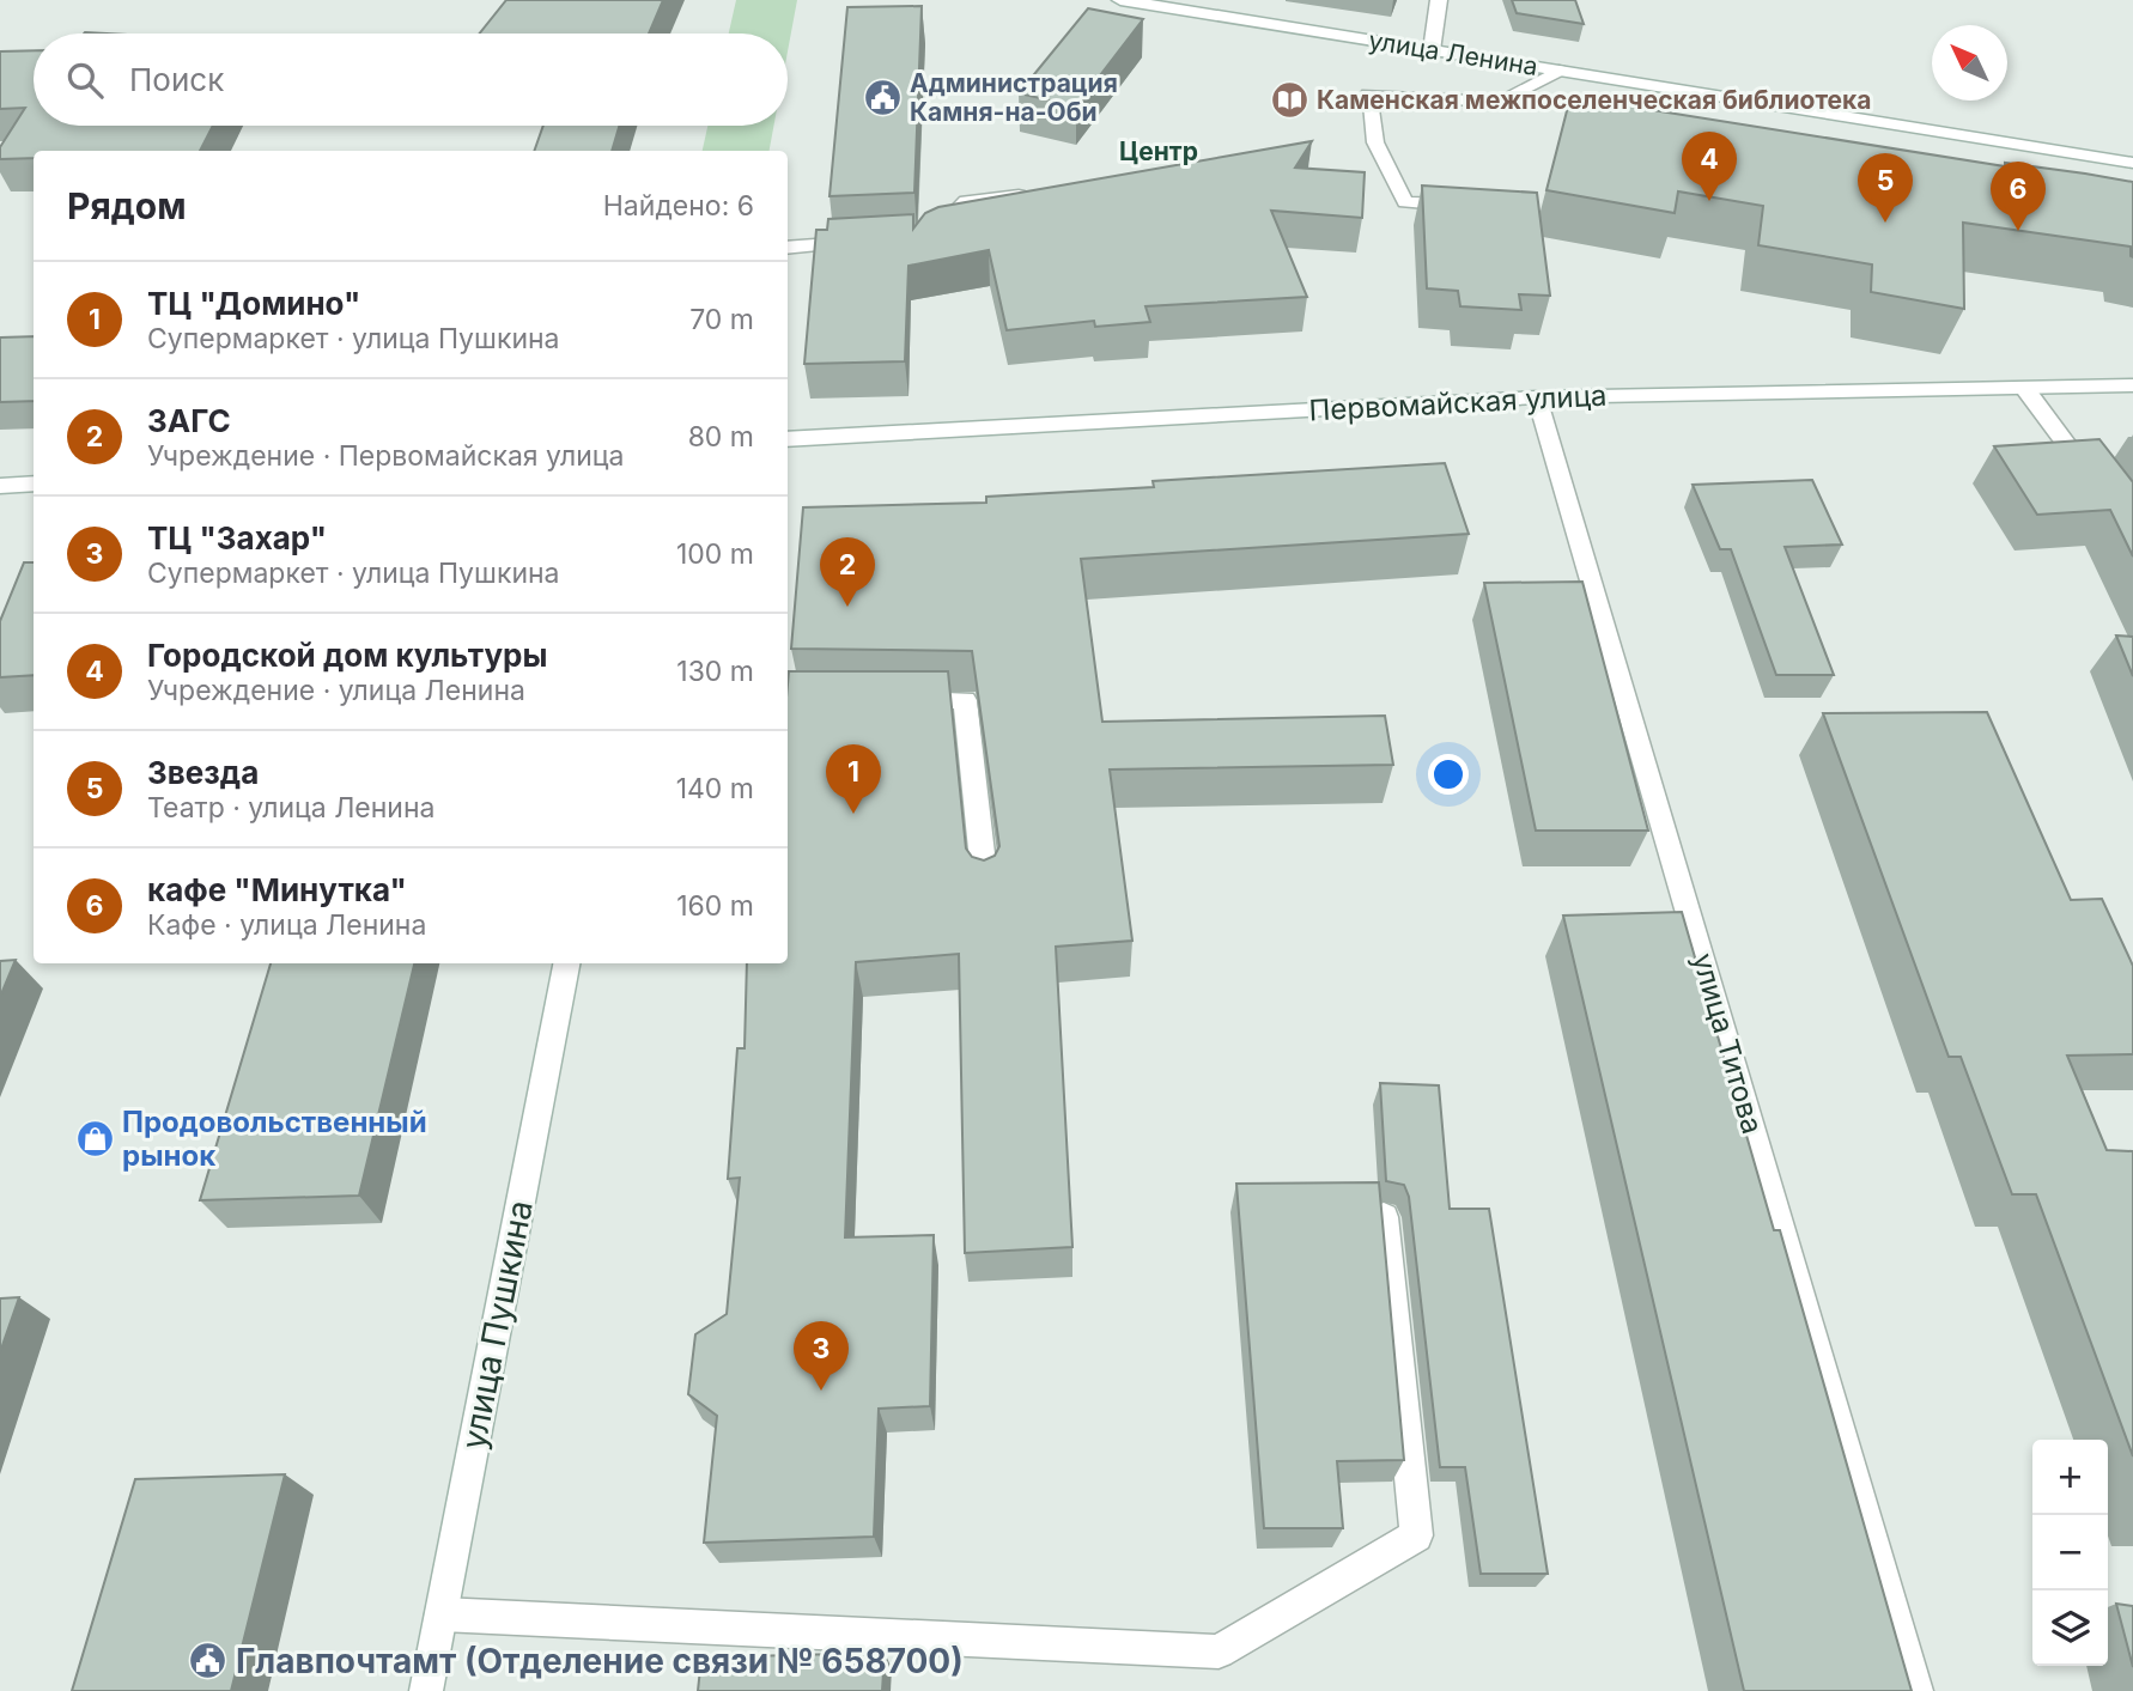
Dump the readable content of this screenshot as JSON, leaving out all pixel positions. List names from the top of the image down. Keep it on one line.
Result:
{"streets":{"street":["улица Ленина","Первомайская улица","улица Титова","улица Пушкина"]},"crossings":[["Первомайская улица","улица Титова"]],"districts":["Центр"],"places":{"public building":["Администрация Камня-на-Оби","Главпочтамт (Отделение связи № 658700)"],"library":["Каменская межпоселенческая библиотека"],"shop":["Продовольственный рынок"]},"north":"top left","page":{"search":"Поиск","pins":["4","5","6","2","1","3"],"heading":["Рядом","Найдено: 6"],"list":[{"mark":"1","name":"ТЦ \"Домино\"","note":"Супермаркет · улица Пушкина","value":"70 m"},{"mark":"2","name":"ЗАГС","note":"Учреждение · Первомайская улица","value":"80 m"},{"mark":"3","name":"ТЦ \"Захар\"","note":"Супермаркет · улица Пушкина","value":"100 m"},{"mark":"4","name":"Городской дом культуры","note":"Учреждение · улица Ленина","value":"130 m"},{"mark":"5","name":"Звезда","note":"Театр · улица Ленина","value":"140 m"},{"mark":"6","name":"кафе \"Минутка\"","note":"Кафе · улица Ленина","value":"160 m"}],"map_buttons":["+","−"]}}
